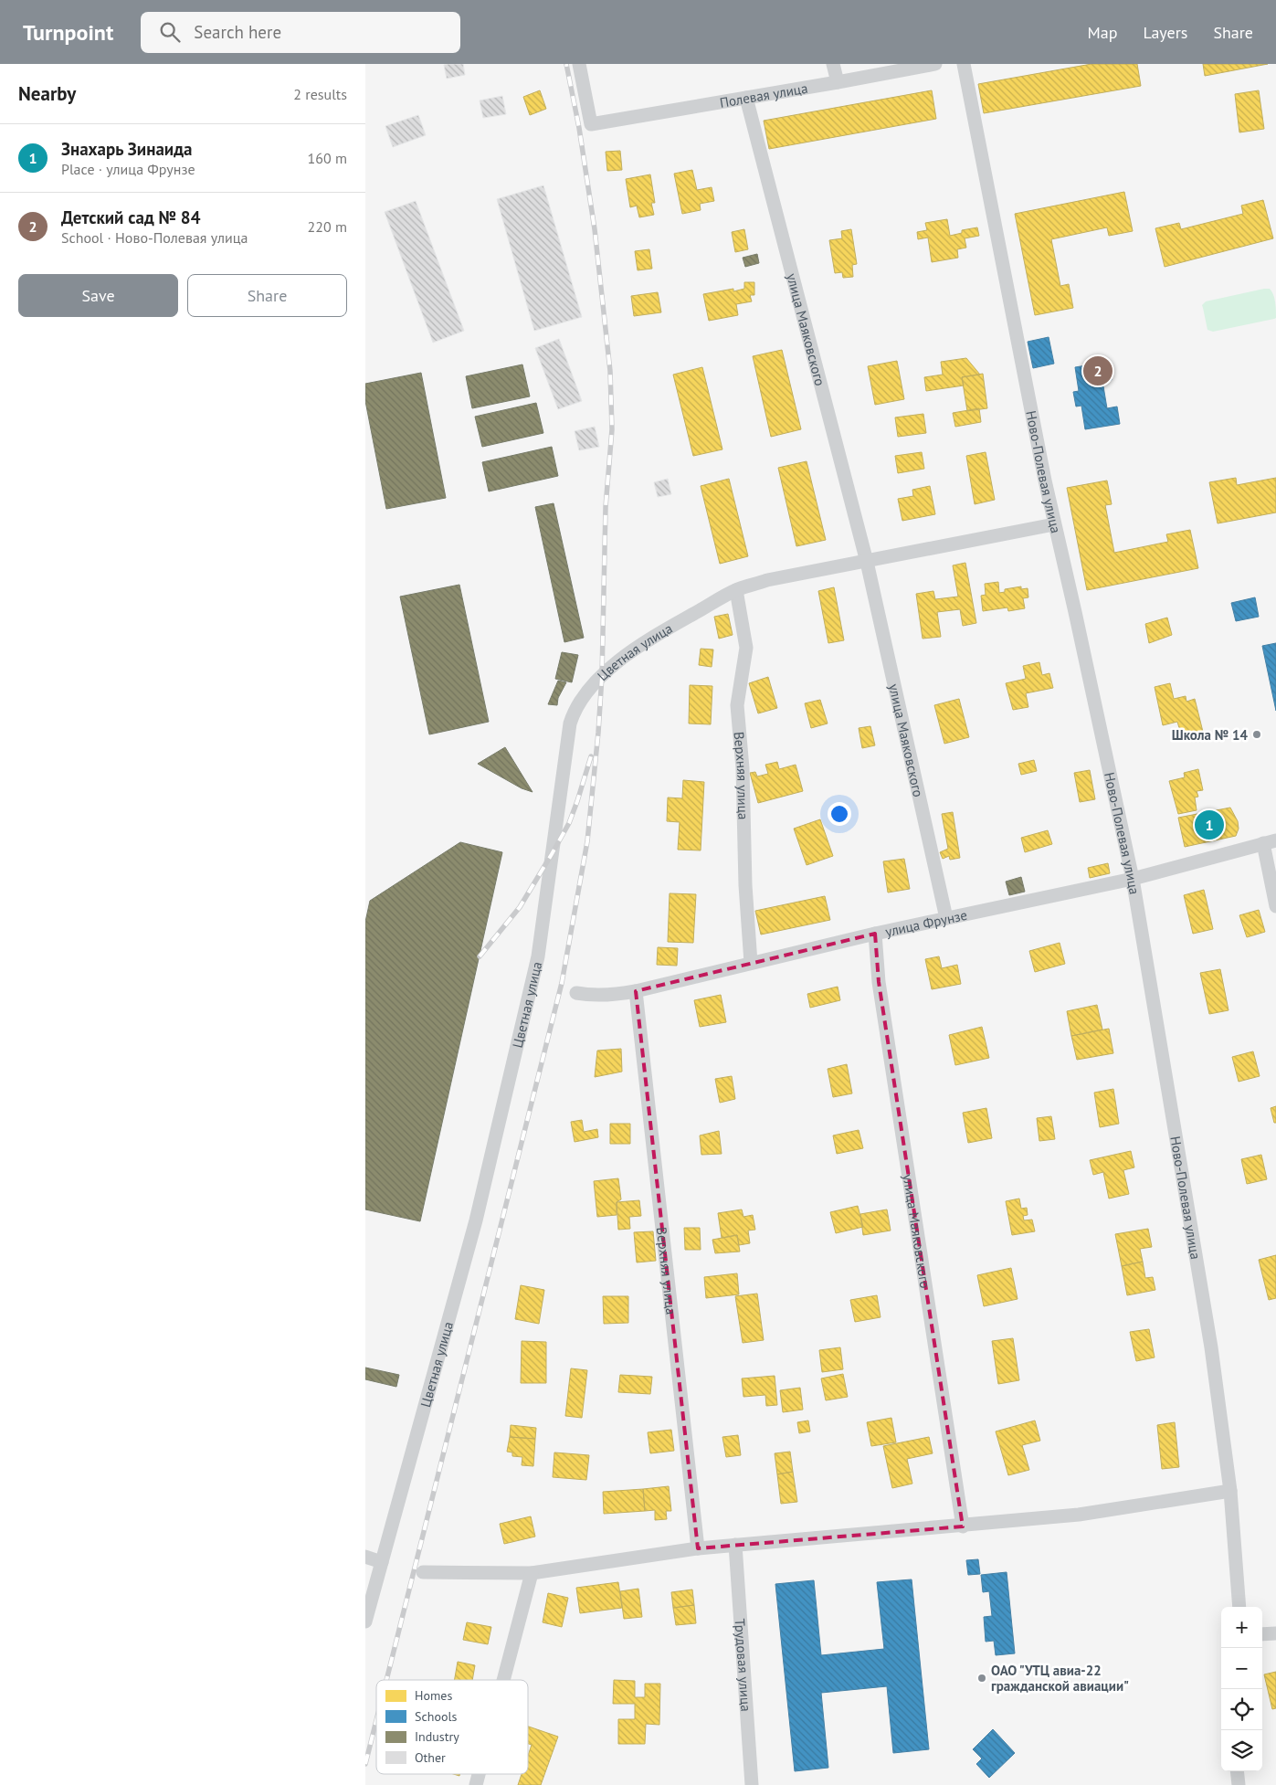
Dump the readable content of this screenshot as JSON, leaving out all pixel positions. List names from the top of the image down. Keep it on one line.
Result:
{"streets":{"street":["Полевая улица","улица Маяковского","Ново-Полевая улица","Цветная улица","Верхняя улица","улица Фрунзе","Трудовая улица"]},"crossings":[["Полевая улица","улица Маяковского"],["улица Маяковского","Цветная улица"],["улица Маяковского","улица Фрунзе"],["Ново-Полевая улица","улица Фрунзе"],["Цветная улица","Верхняя улица"],["Верхняя улица","улица Фрунзе"]],"places":["Школа № 14","ОАО \"УТЦ авиа-22 гражданской авиации\""],"legend":["Homes","Schools","Industry","Other"],"page":{"header":"Turnpoint","search":"Search here","nav":["Map","Layers","Share"],"heading":["Nearby","2 results"],"list":[{"mark":"1","name":"Знахарь Зинаида","note":"Place · улица Фрунзе","value":"160 m"},{"mark":"2","name":"Детский сад № 84","note":"School · Ново-Полевая улица","value":"220 m"}],"buttons":["Save","Share"],"pins":["2","1"],"map_buttons":["+","−"]}}
